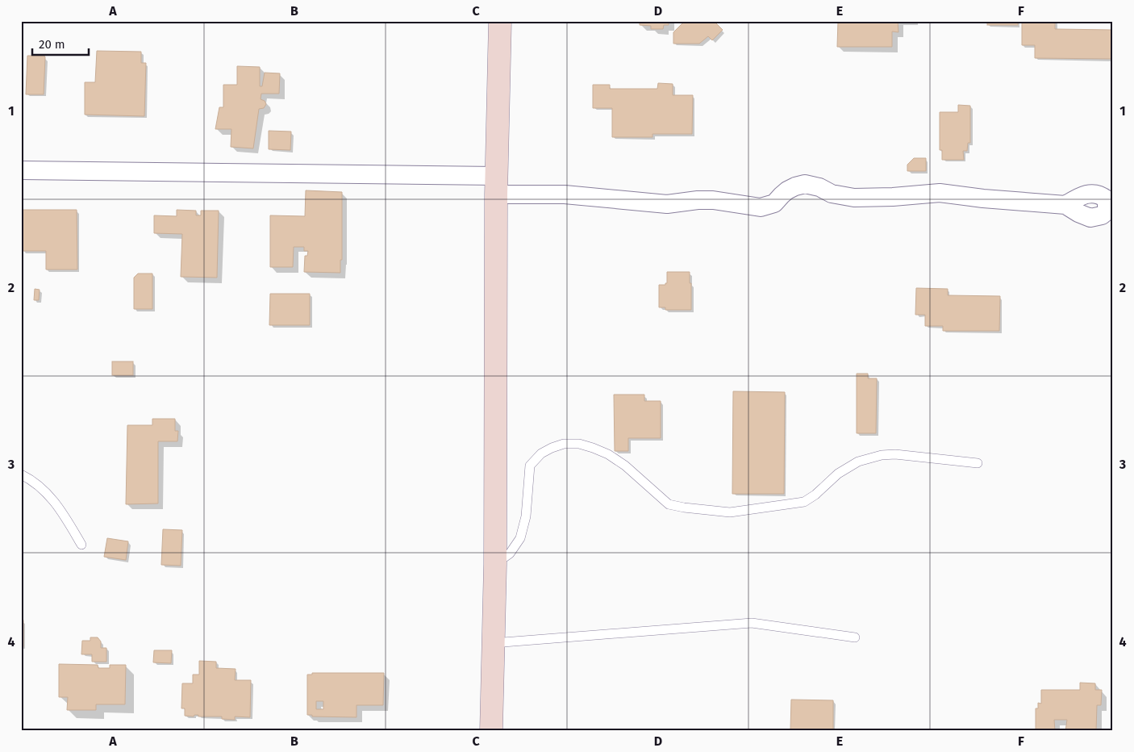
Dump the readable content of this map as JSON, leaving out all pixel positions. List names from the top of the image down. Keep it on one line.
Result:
{"scale_bar":"20 m","grid":{"columns":["A","B","C","D","E","F"],"rows":["1","2","3","4"]}}
